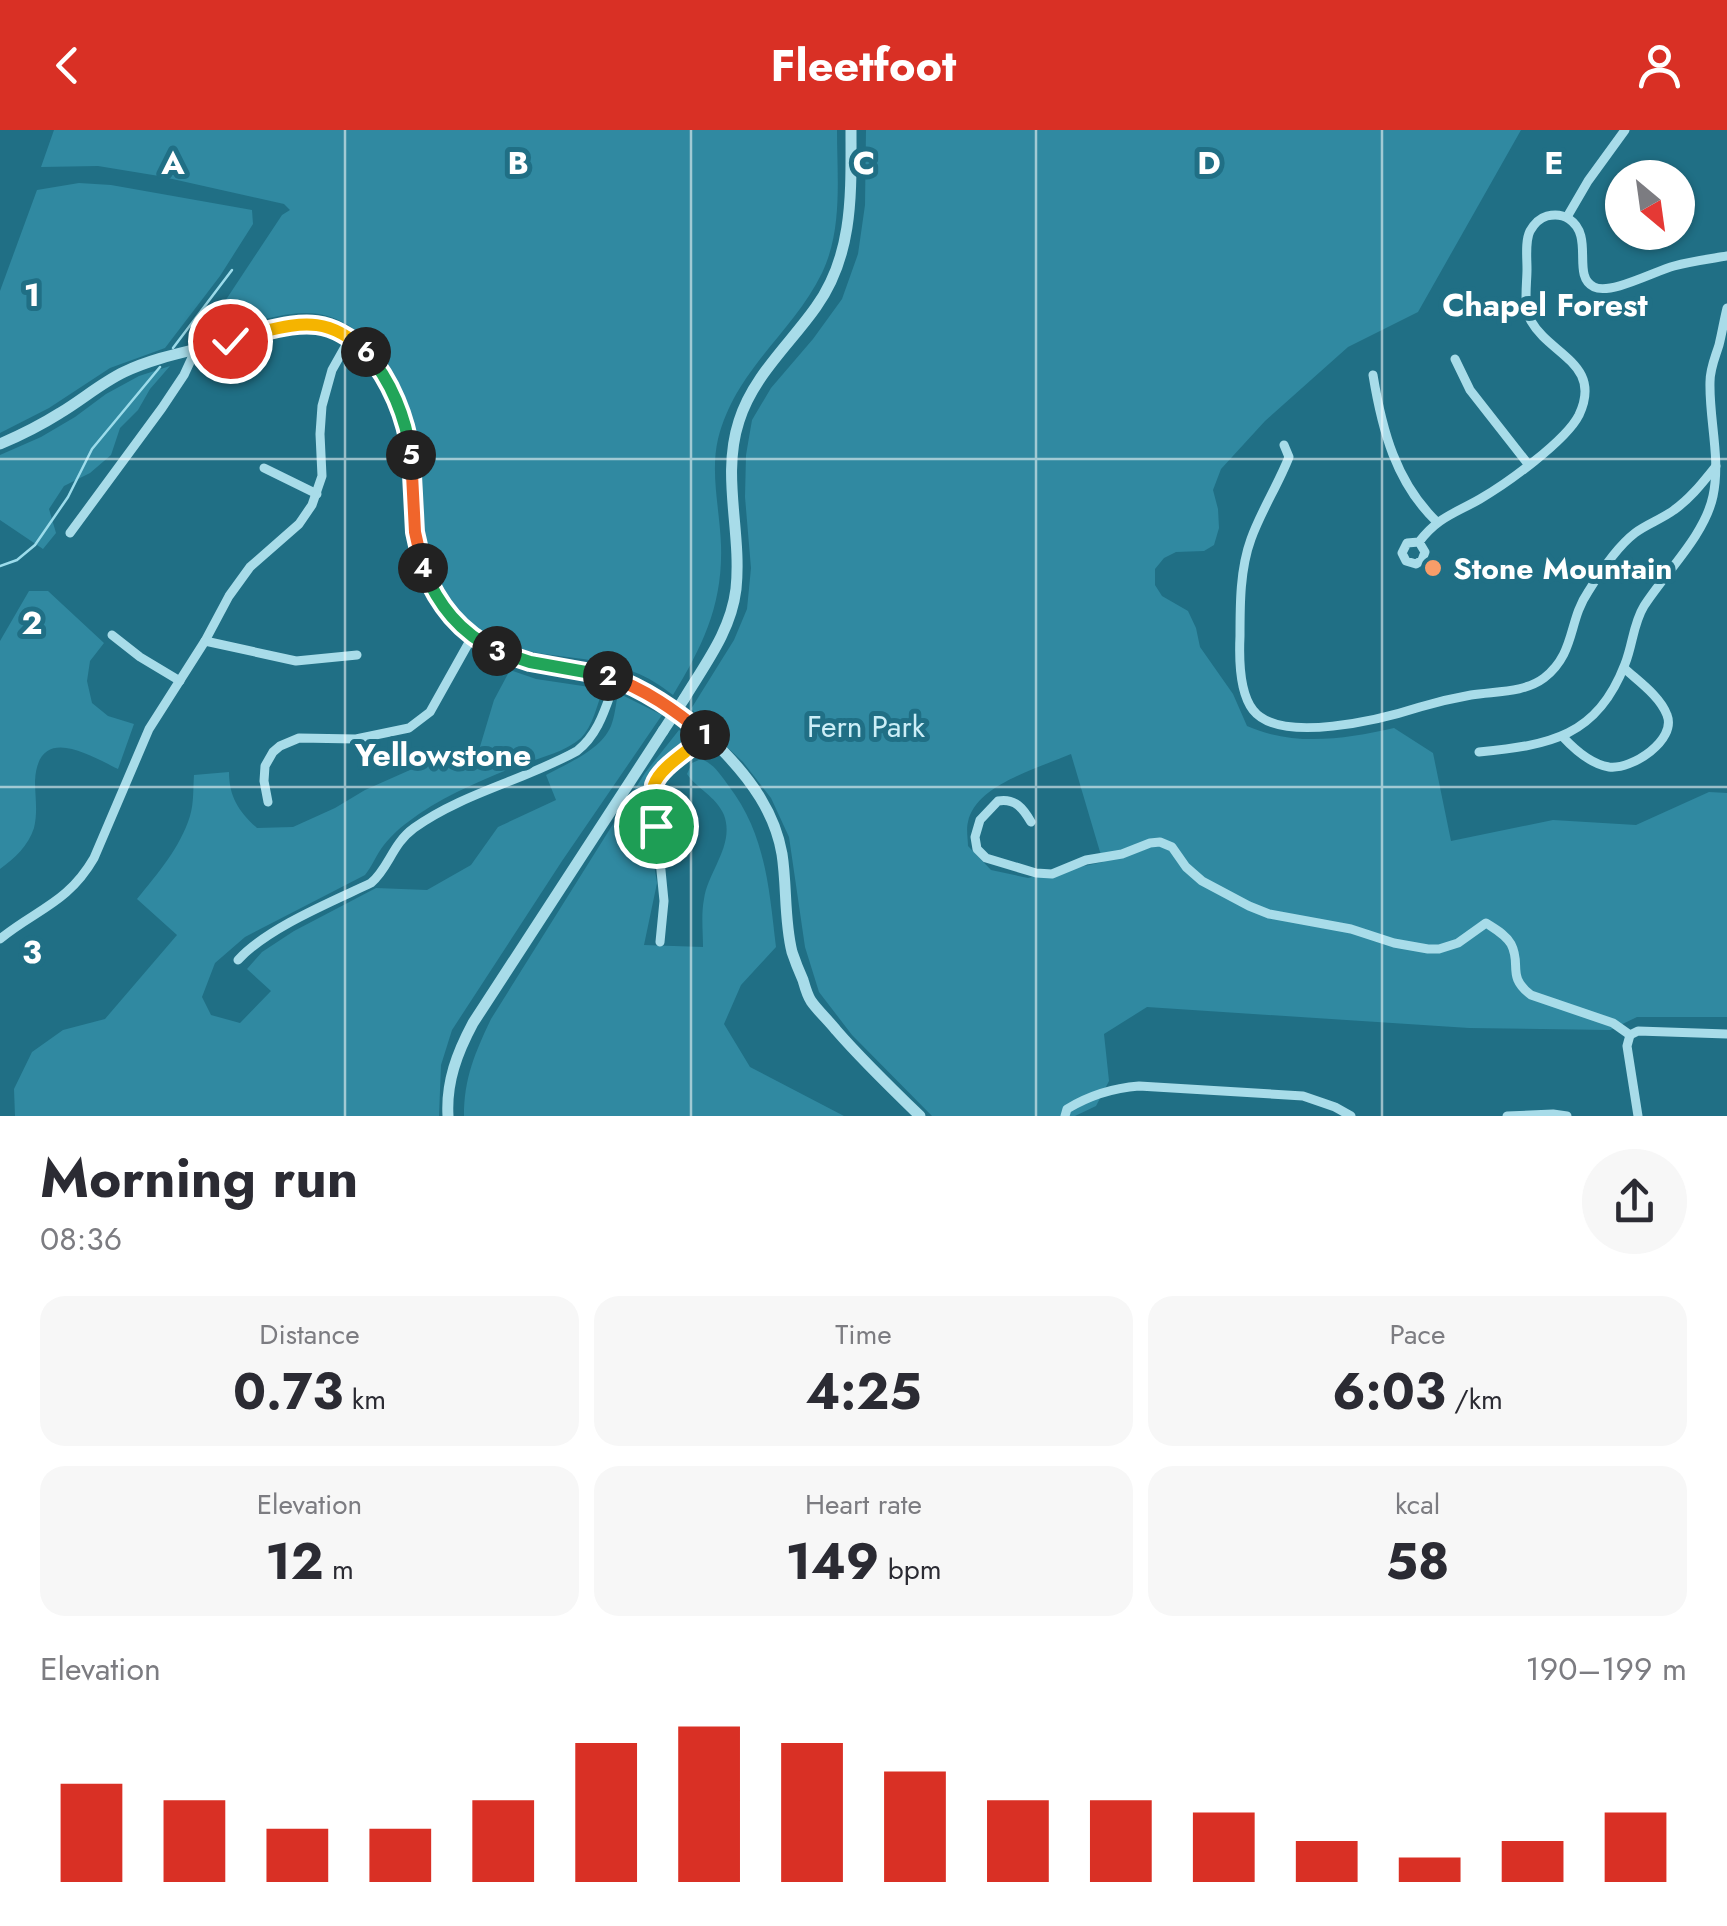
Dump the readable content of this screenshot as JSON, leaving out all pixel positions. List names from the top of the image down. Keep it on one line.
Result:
{"districts":["Chapel Forest","Yellowstone"],"parks":["Fern Park"],"places":["Stone Mountain"],"north":"bottom right","page":{"header":"Fleetfoot","pins":["6","5","4","3","2","1"],"heading":["Morning run","08:36"],"stats":[["Distance","0.73 km"],["Time","4:25"],["Pace","6:03 /km"],["Elevation","12 m"],["Heart rate","149 bpm"],["kcal","58"]],"chart":["Elevation","190–199 m"]},"grid":{"columns":["A","B","C","D","E"],"rows":["1","2","3"]}}
